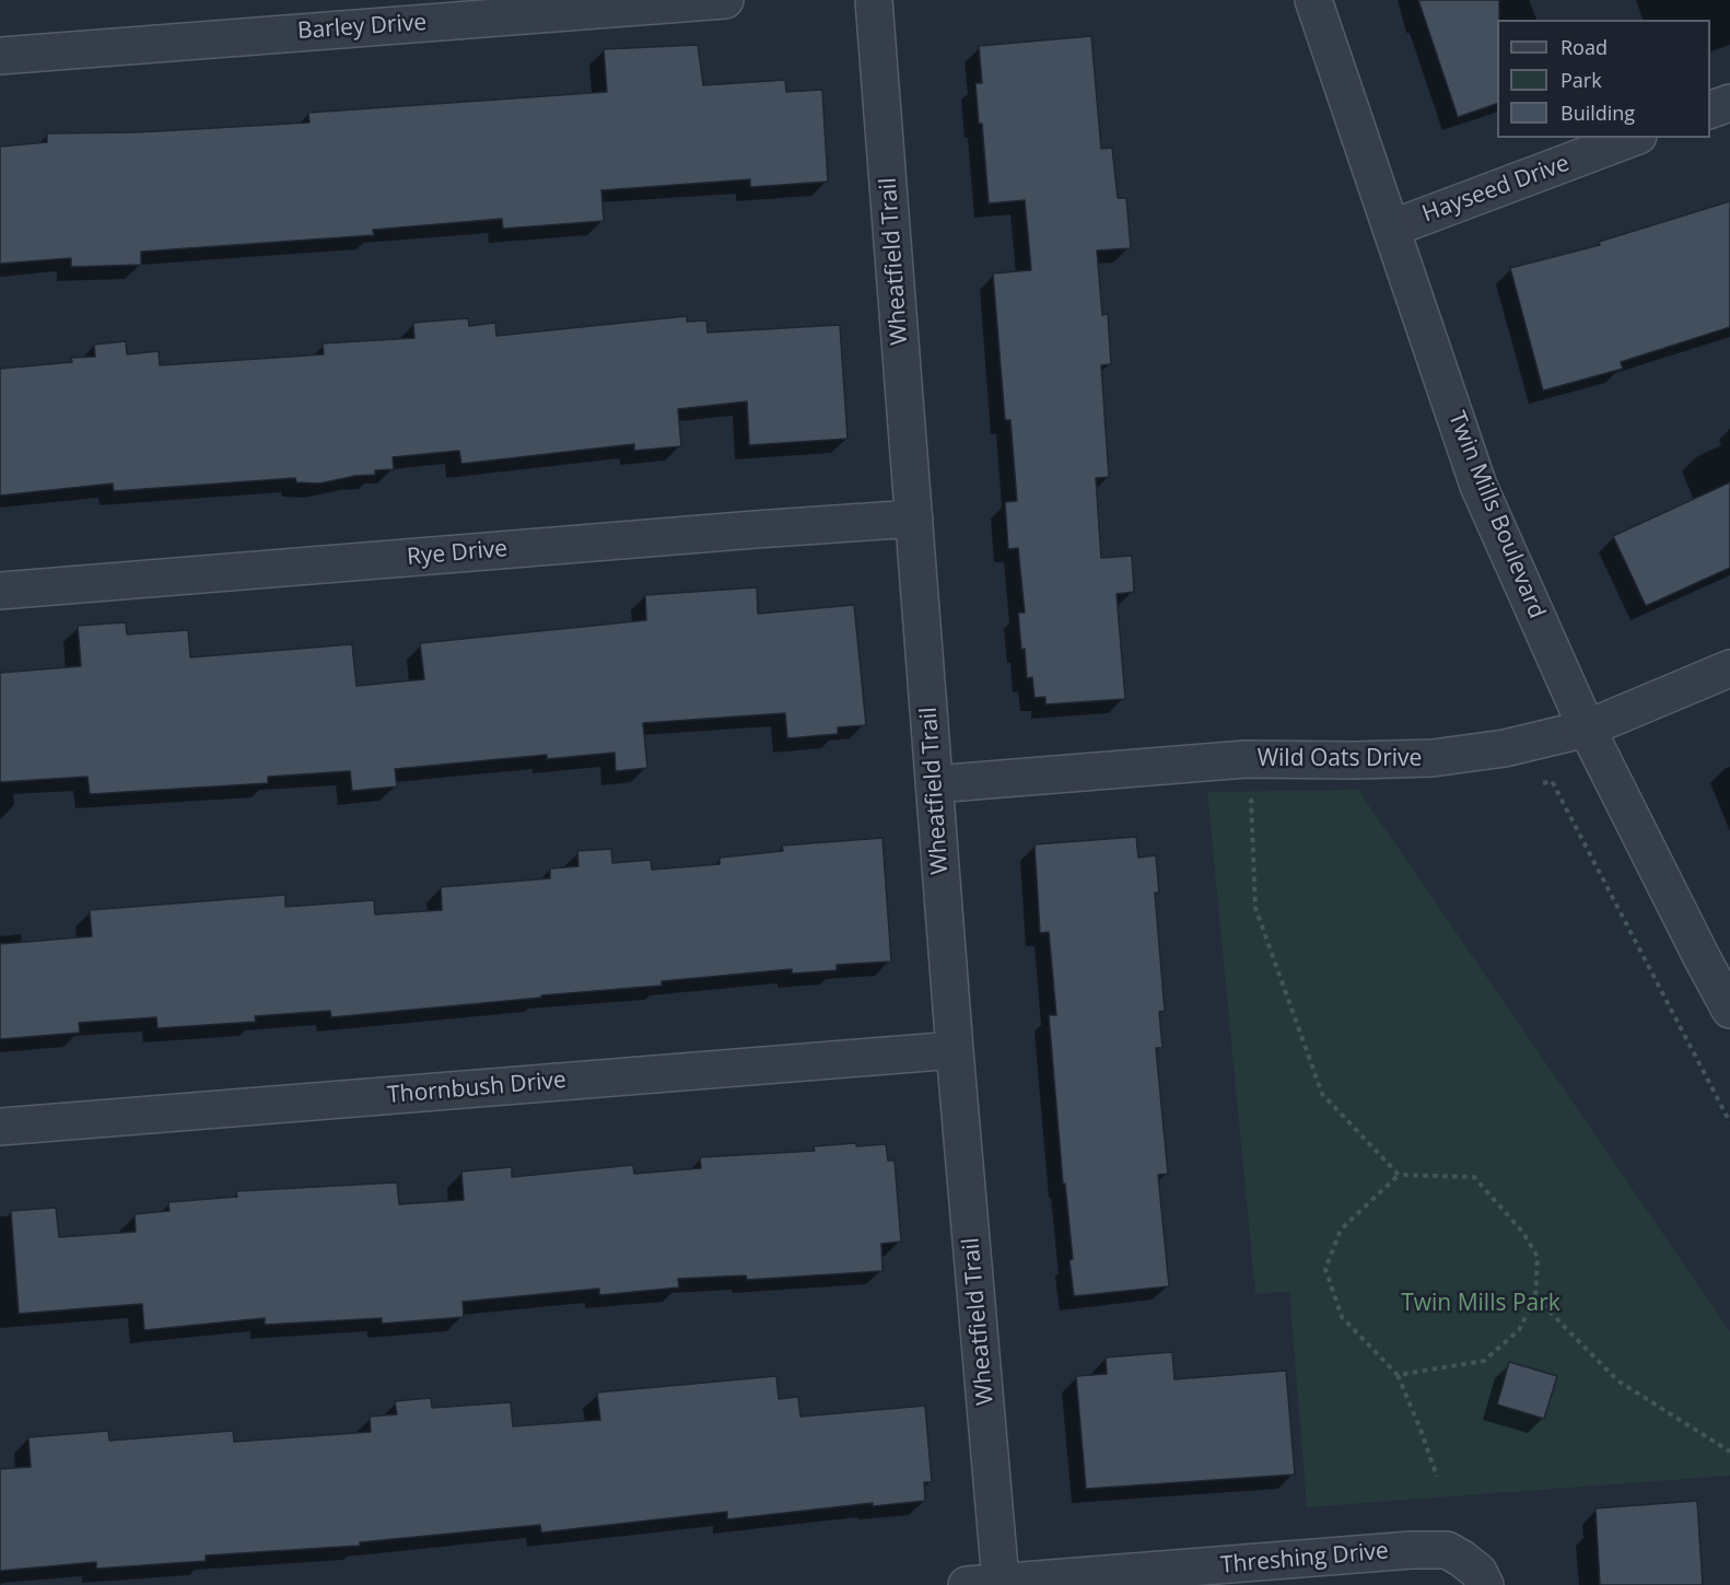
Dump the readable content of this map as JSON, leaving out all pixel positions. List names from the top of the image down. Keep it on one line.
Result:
{"streets":{"street":["Barley Drive","Hayseed Drive","Wheatfield Trail","Twin Mills Boulevard","Rye Drive","Wild Oats Drive","Thornbush Drive","Threshing Drive"]},"crossings":[["Hayseed Drive","Twin Mills Boulevard"],["Wheatfield Trail","Rye Drive"],["Wheatfield Trail","Wild Oats Drive"],["Wheatfield Trail","Thornbush Drive"],["Wheatfield Trail","Threshing Drive"],["Twin Mills Boulevard","Wild Oats Drive"]],"parks":["Twin Mills Park"],"legend":["Road","Park","Building"]}
